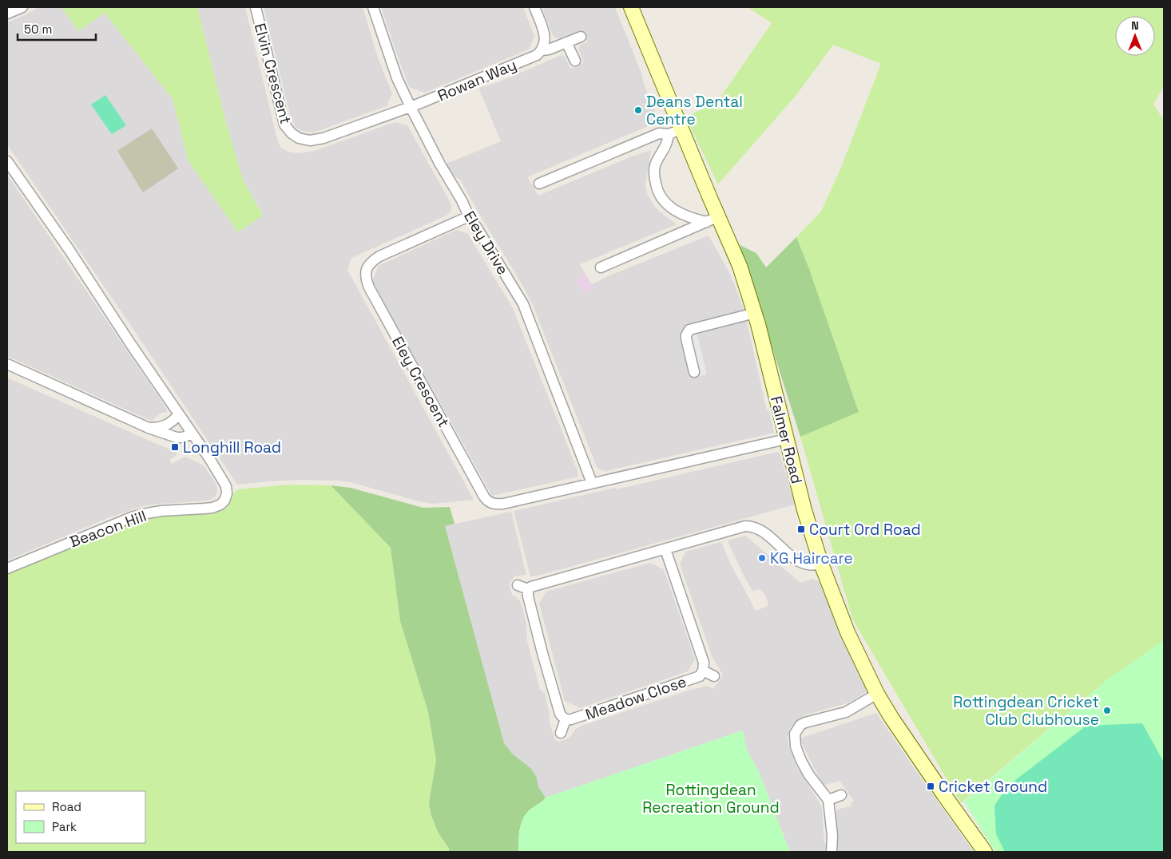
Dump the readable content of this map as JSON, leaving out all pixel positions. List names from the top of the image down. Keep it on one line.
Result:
{"streets":{"main road":["Falmer Road"],"street":["Elvin Crescent","Rowan Way","Eley Drive","Eley Crescent","Beacon Hill","Meadow Close"]},"crossings":[["Elvin Crescent","Rowan Way"],["Elvin Crescent","Eley Drive"],["Rowan Way","Eley Drive"],["Eley Drive","Eley Crescent"]],"parks":["Rottingdean Recreation Ground"],"places":{"other":["Deans Dental Centre","KG Haircare","Rottingdean Cricket Club Clubhouse"],"transit":["Longhill Road","Court Ord Road","Cricket Ground"]},"legend":["Road","Park"],"scale_bar":"50 m","north":"top"}
